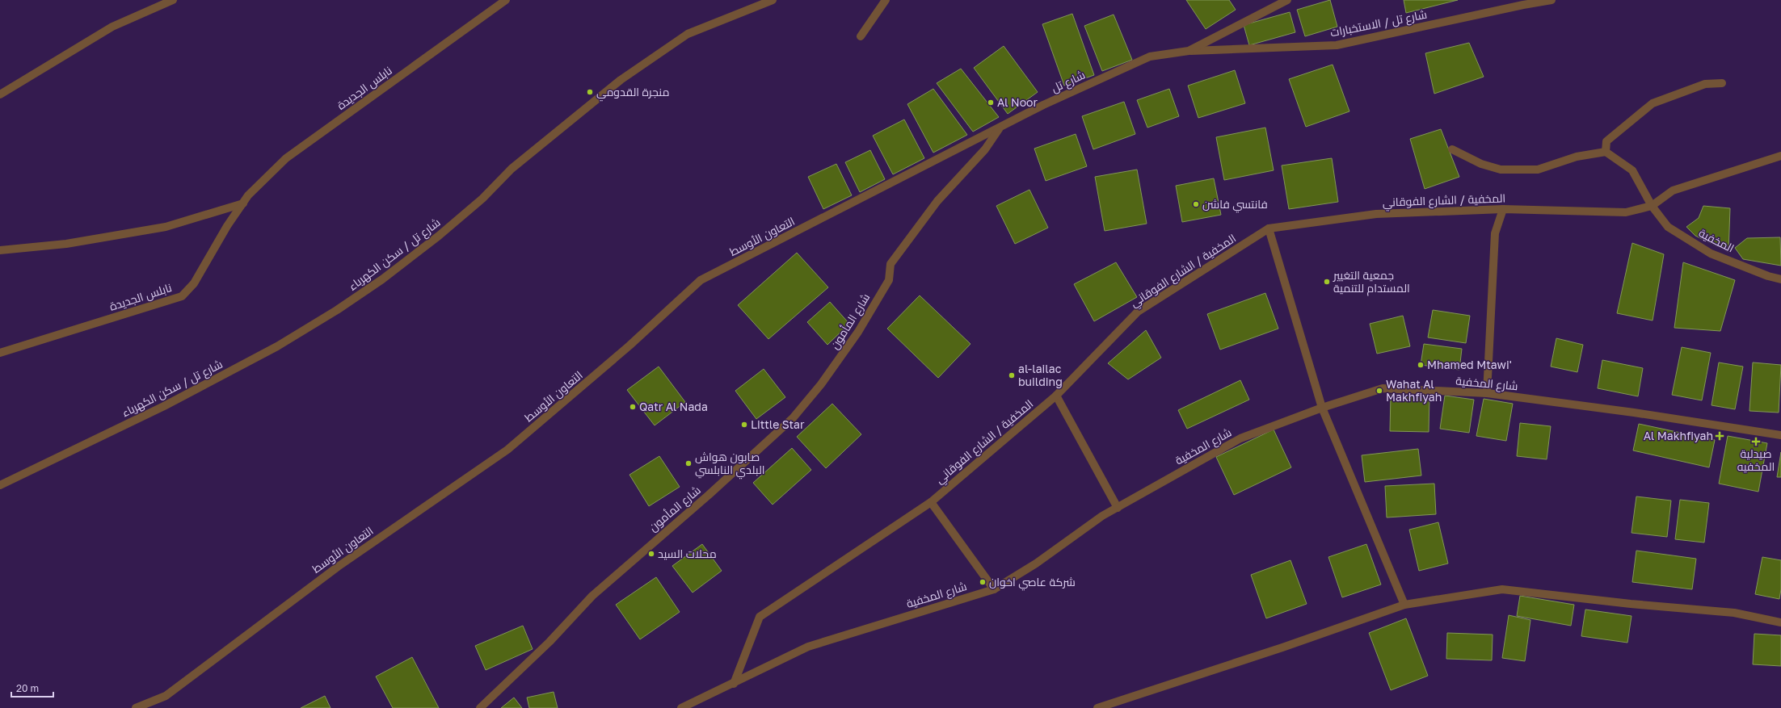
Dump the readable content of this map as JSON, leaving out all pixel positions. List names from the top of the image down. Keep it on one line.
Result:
{"streets":{"street":["شارع تل / الاستخبارات","شارع تل","نابلس الجديدة","المخفية / الشارع الفوقاني","التعاون الأوسط","المخفية","شارع تل / سكن الكهرباء","شارع المأمون","شارع المخفية"]},"crossings":[["شارع تل / الاستخبارات","شارع تل"],["شارع تل","التعاون الأوسط"],["شارع تل","شارع المأمون"],["المخفية / الشارع الفوقاني","المخفية"],["المخفية / الشارع الفوقاني","شارع المخفية"]],"places":{"other":["منجرة القدومي","Al Noor","فانتسي فاشن","جمعية التغيير المستدام للتنمية","Mhamed Mtawi'","al-lailac building","Wahat Al Makhfiyah","Qatr Al Nada","Little Star","صابون هواش البلدي النابلسي","محلات السيد","شركة عاصي اخوان"],"health":["Al Makhfiyah","صيدلية المخفيه"]},"scale_bar":"20 m"}
